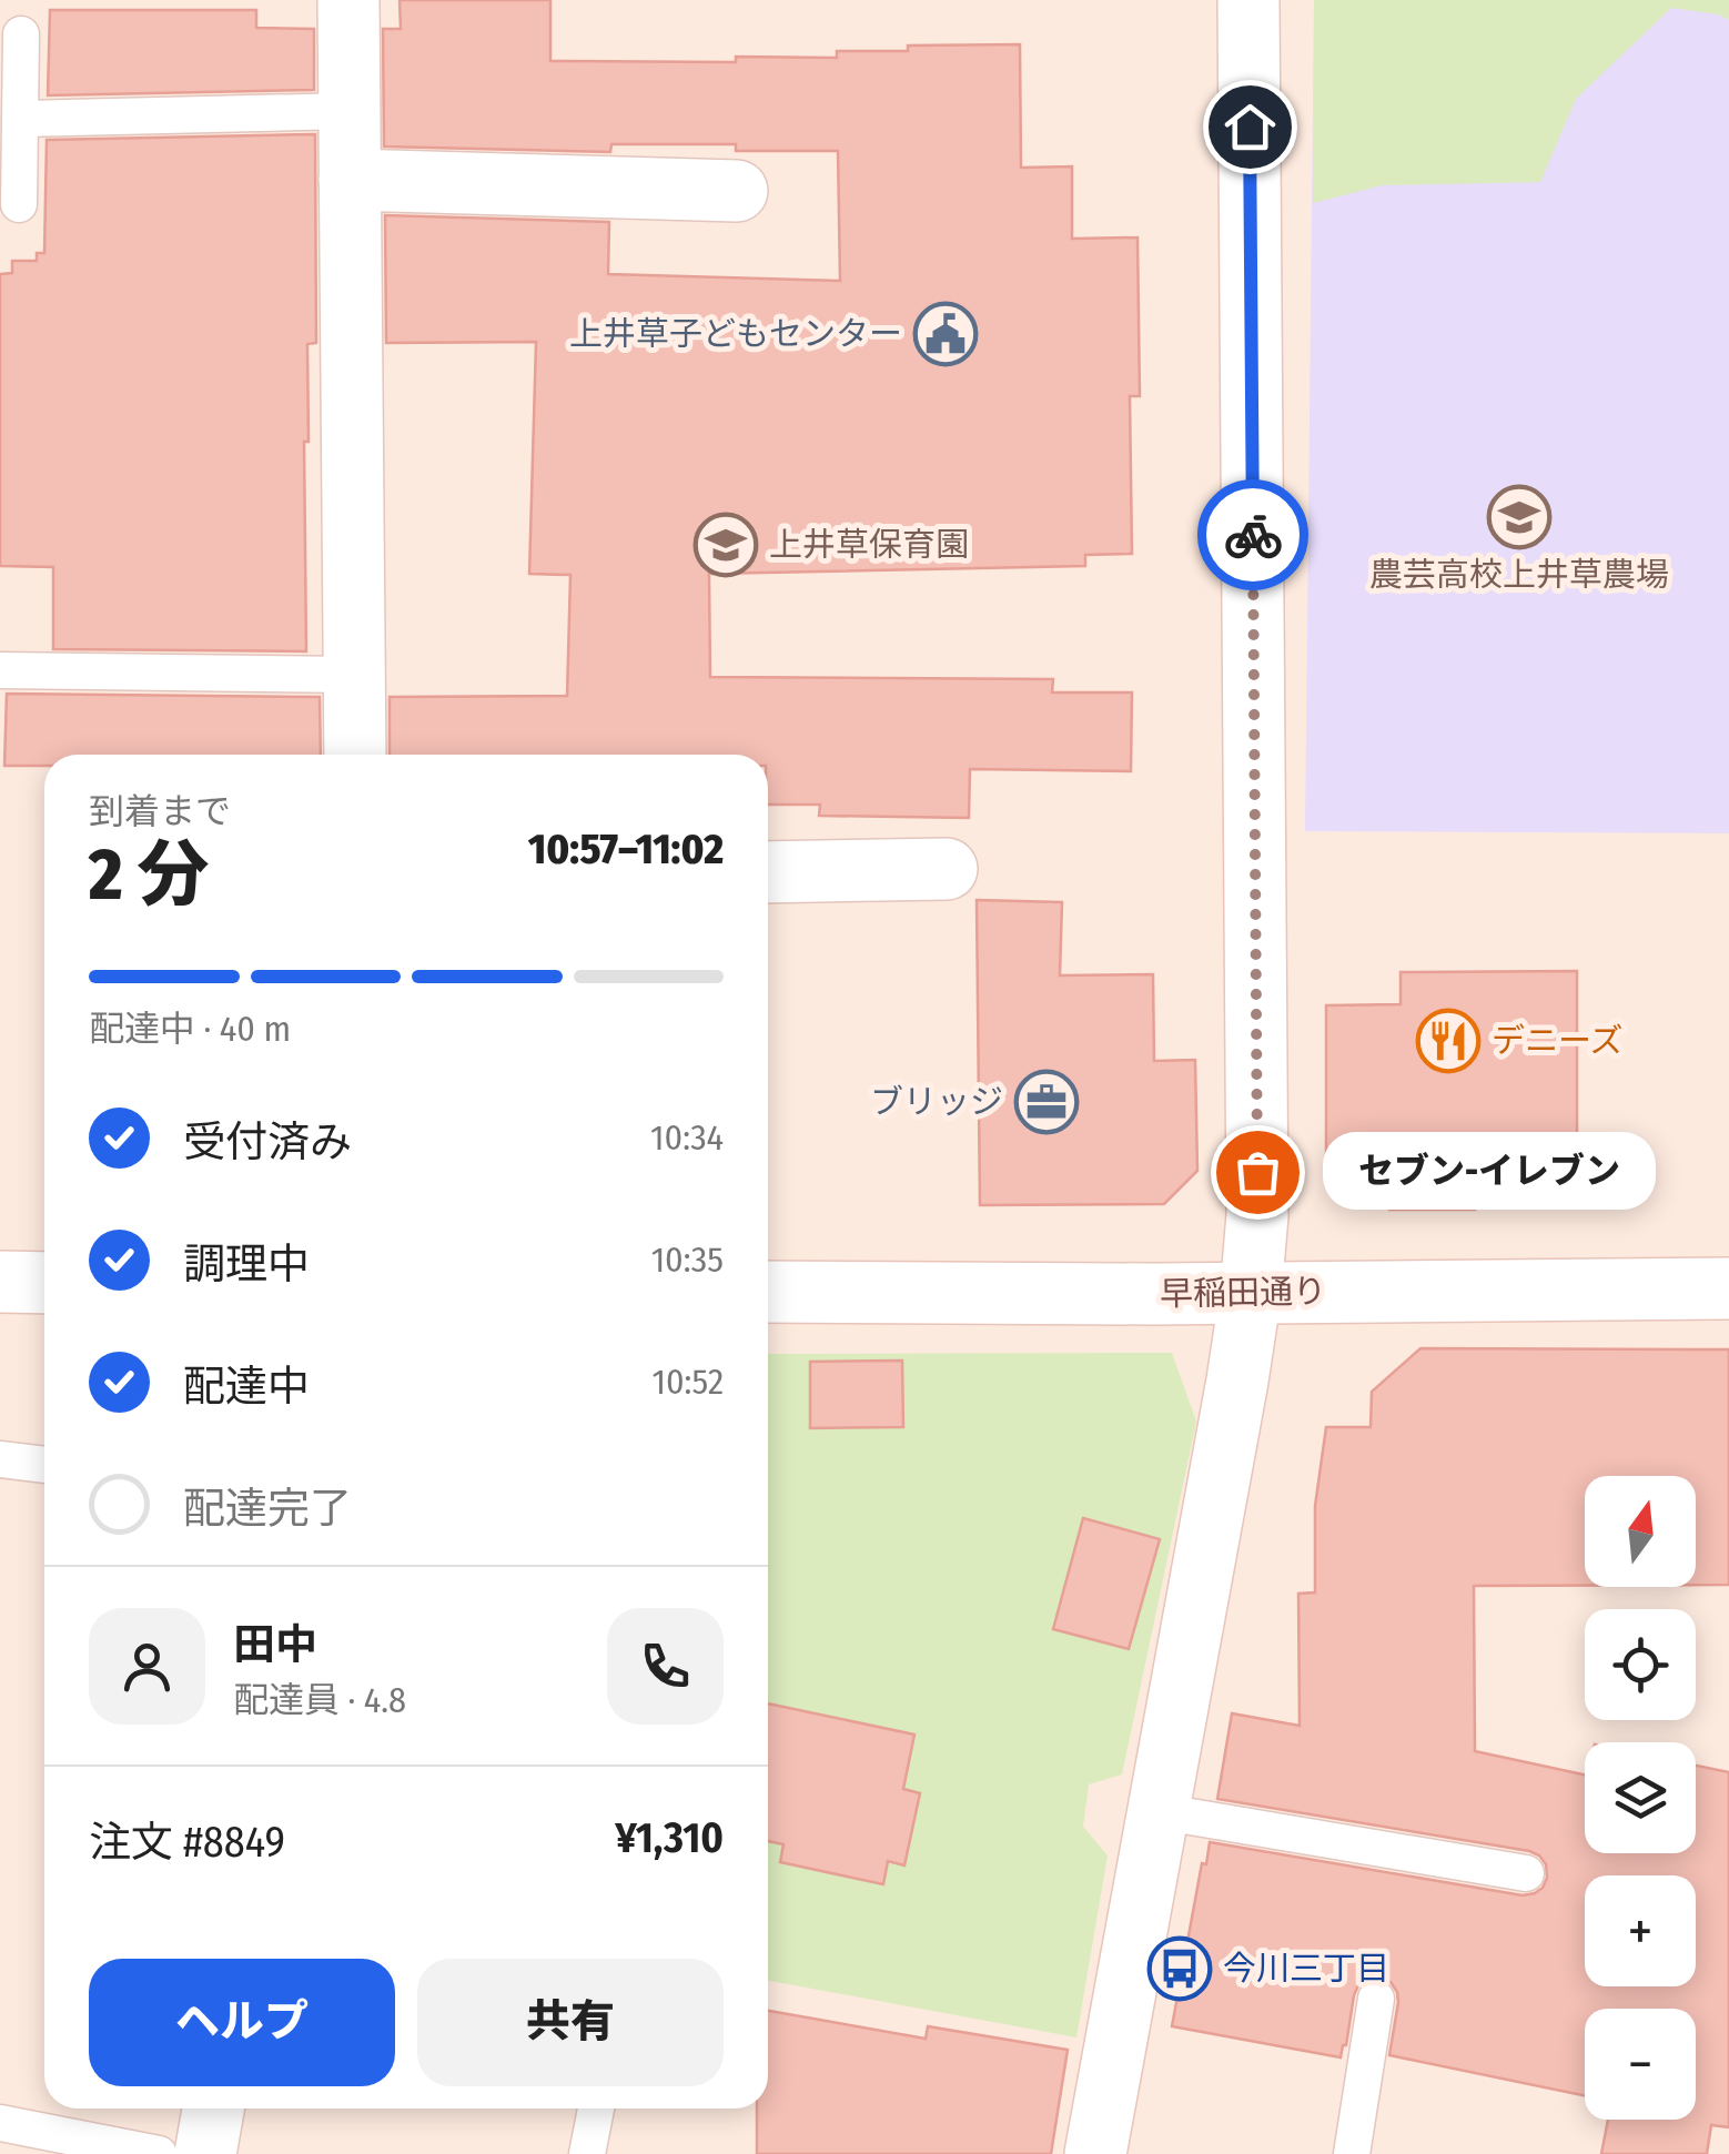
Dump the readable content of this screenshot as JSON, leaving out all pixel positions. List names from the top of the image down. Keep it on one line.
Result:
{"streets":{"street":["早稲田通り"]},"places":{"public building":["上井草子どもセンター"],"school or university":["農芸高校上井草農場","上井草保育園"],"restaurant":["デニーズ"],"office":["ブリッジ"],"other":["セブン-イレブン"],"bus stop":["今川三丁目"]},"north":"top","page":{"heading":["2 分","到着まで","10:57–11:02"],"panel":["田中","配達員 · 4.8","注文 #8849","¥1,310"],"bar":"配達中 · 40 m","list":[["受付済み","10:34"],["調理中","10:35"],["配達中","10:52"],"配達完了"],"bubble":"セブン-イレブン","map_buttons":["+","−"],"buttons":["ヘルプ","共有"]}}
